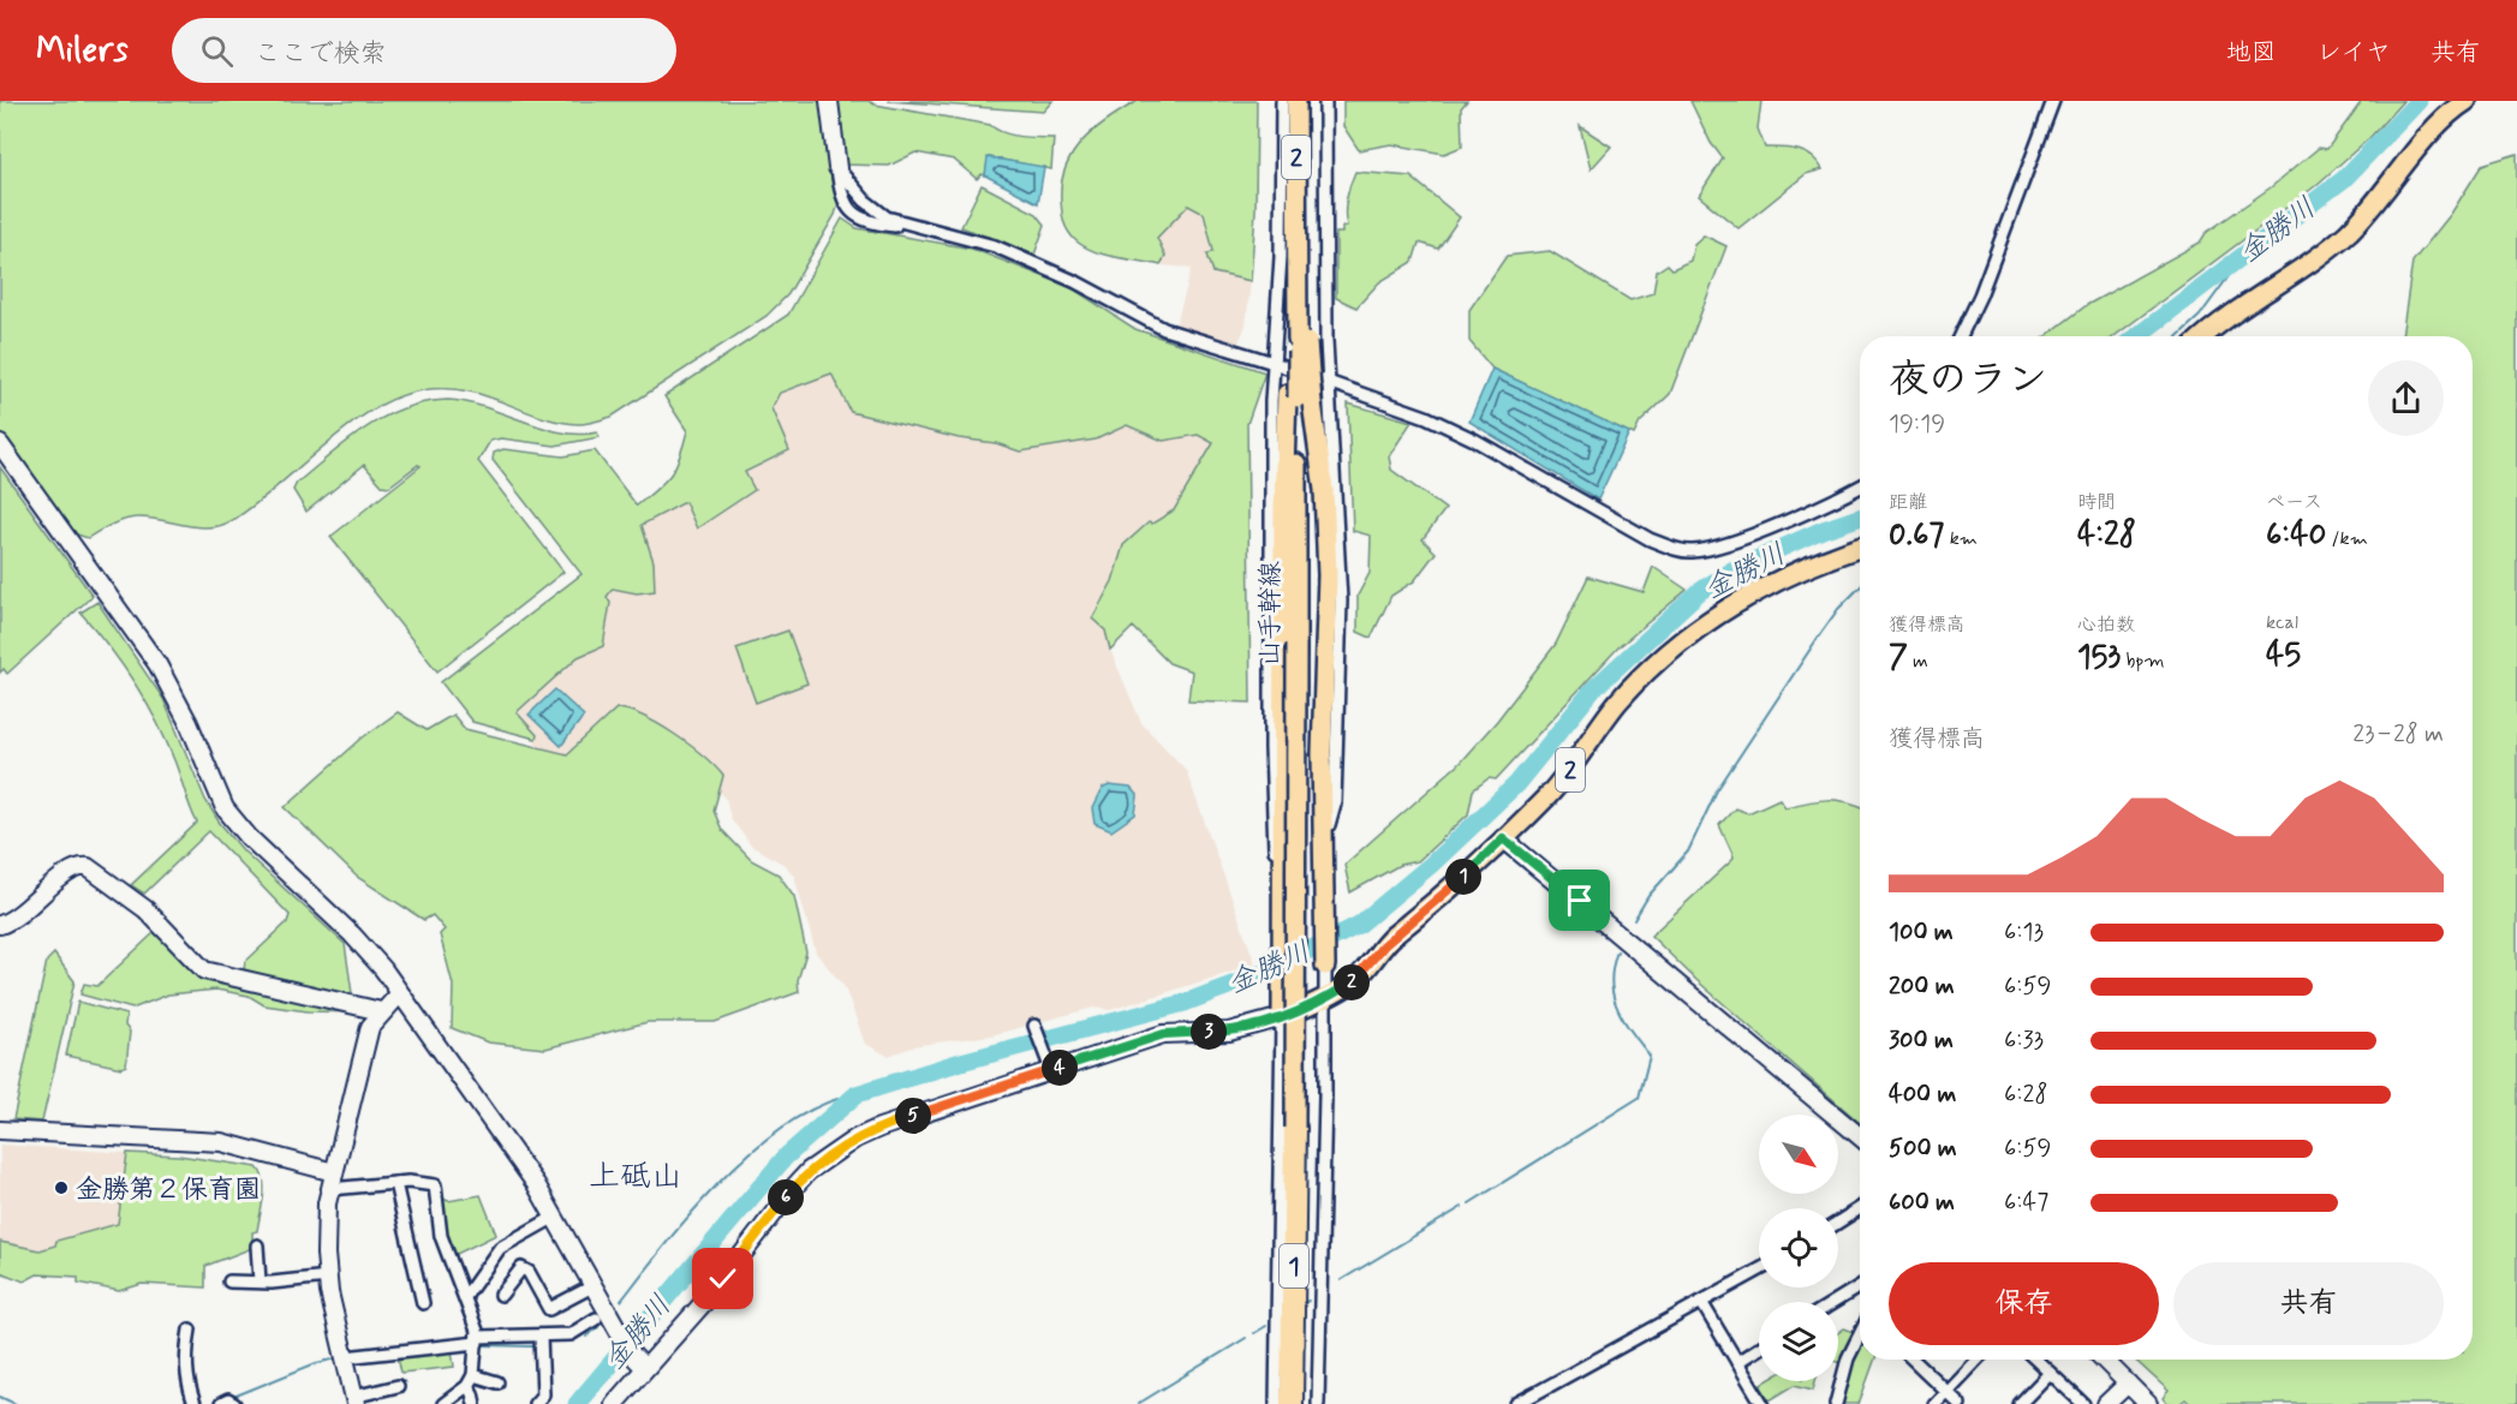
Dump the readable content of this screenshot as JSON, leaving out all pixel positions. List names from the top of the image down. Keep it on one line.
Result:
{"streets":{"highway":["1"],"main road":["2","山手幹線"]},"crossings":[["山手幹線","1"]],"districts":["上砥山"],"water":["金勝川"],"places":["金勝第２保育園"],"north":"bottom right","page":{"header":"Milers","search":"ここで検索","nav":["地図","レイヤ","共有"],"heading":["夜のラン","19:19"],"stats":[["距離","0.67 km"],["時間","4:28"],["ペース","6:40 /km"],["獲得標高","7 m"],["心拍数","153 bpm"],["kcal","45"]],"chart":["獲得標高","23–28 m"],"pins":["1","2","3","4","5","6"],"list":[{"name":"100 m","note":"6:13"},{"name":"200 m","note":"6:59"},{"name":"300 m","note":"6:33"},{"name":"400 m","note":"6:28"},{"name":"500 m","note":"6:59"},{"name":"600 m","note":"6:47"}],"buttons":["保存","共有"]}}
